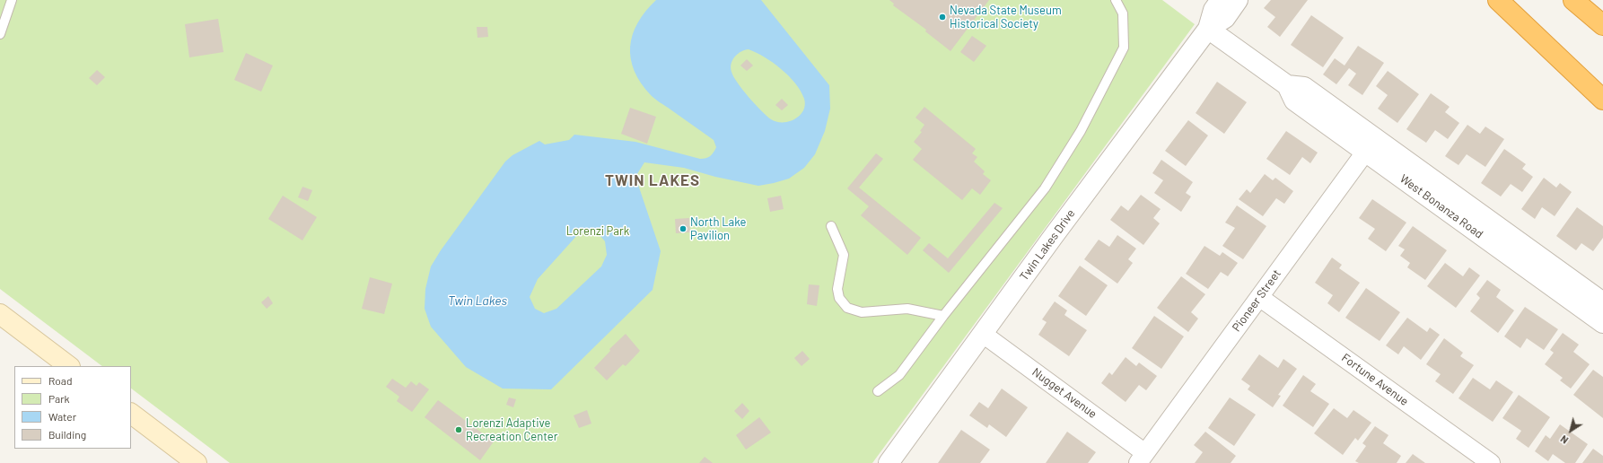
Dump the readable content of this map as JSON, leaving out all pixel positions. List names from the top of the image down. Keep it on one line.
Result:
{"streets":{"street":["West Bonanza Road","Twin Lakes Drive","Pioneer Street","Fortune Avenue","Nugget Avenue"]},"crossings":[["West Bonanza Road","Twin Lakes Drive"],["West Bonanza Road","Pioneer Street"],["Twin Lakes Drive","Nugget Avenue"],["Pioneer Street","Fortune Avenue"],["Pioneer Street","Nugget Avenue"]],"districts":["TWIN LAKES"],"water":["Twin Lakes"],"parks":["Lorenzi Park"],"places":["Nevada State Museum Historical Society","North Lake Pavilion","Lorenzi Adaptive Recreation Center"],"legend":["Road","Park","Water","Building"],"north":"bottom left"}
